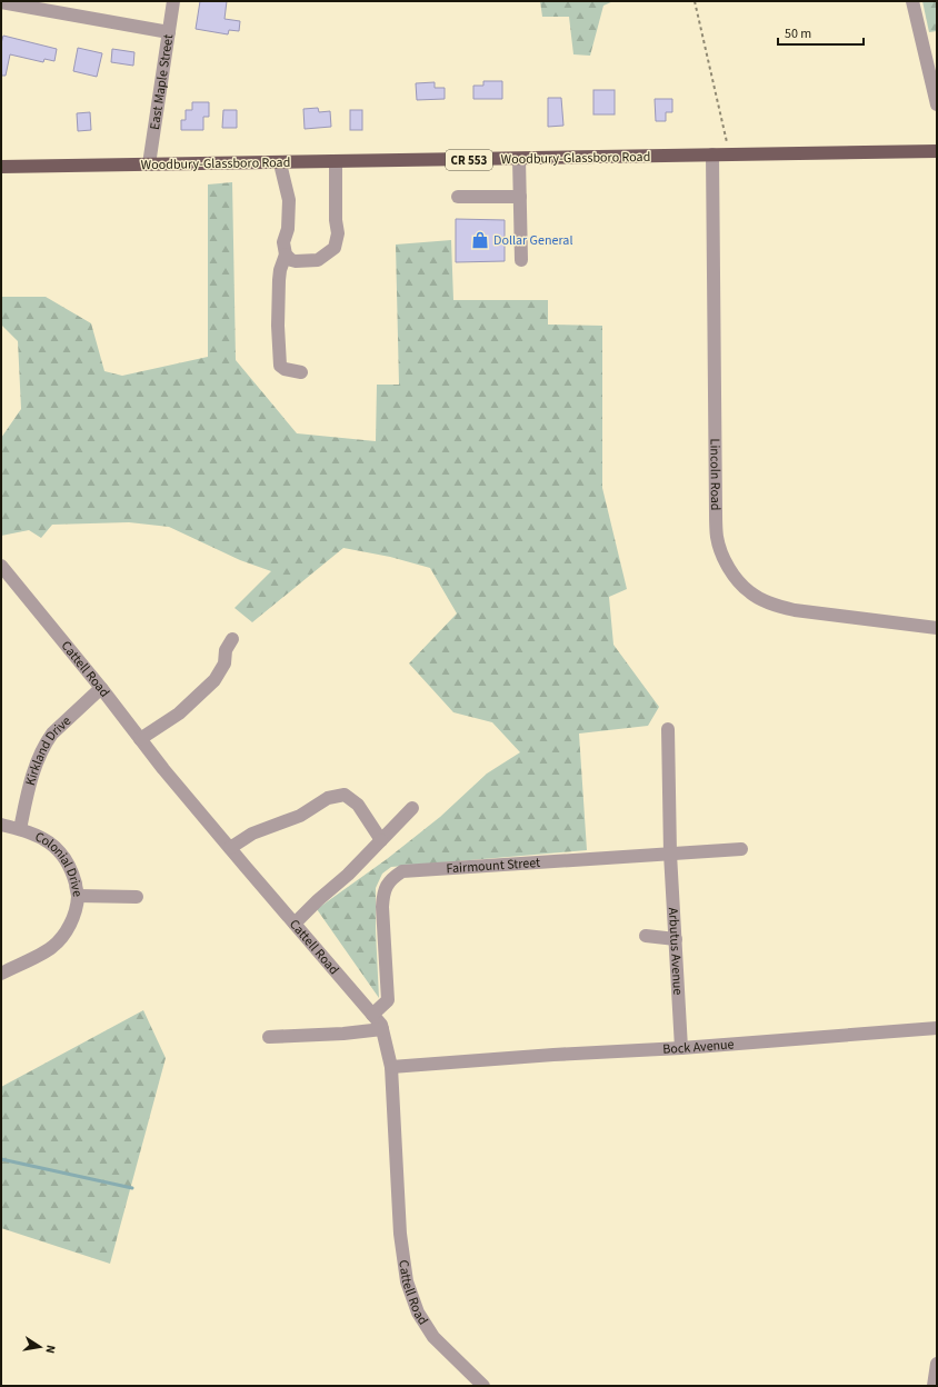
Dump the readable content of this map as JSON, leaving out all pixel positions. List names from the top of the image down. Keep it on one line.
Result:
{"streets":{"main road":["Woodbury-Glassboro Road","CR 553"],"street":["East Maple Street","Lincoln Road","Cattell Road","Kirkland Drive","Fairmount Street","Colonial Drive","Arbutus Avenue","Bock Avenue"]},"crossings":[["East Maple Street","Woodbury-Glassboro Road"],["Woodbury-Glassboro Road","Lincoln Road"],["Cattell Road","Kirkland Drive"],["Cattell Road","Fairmount Street"],["Cattell Road","Bock Avenue"],["Kirkland Drive","Colonial Drive"],["Fairmount Street","Arbutus Avenue"],["Arbutus Avenue","Bock Avenue"]],"places":{"shop":["Dollar General"]},"scale_bar":"50 m","north":"right"}
